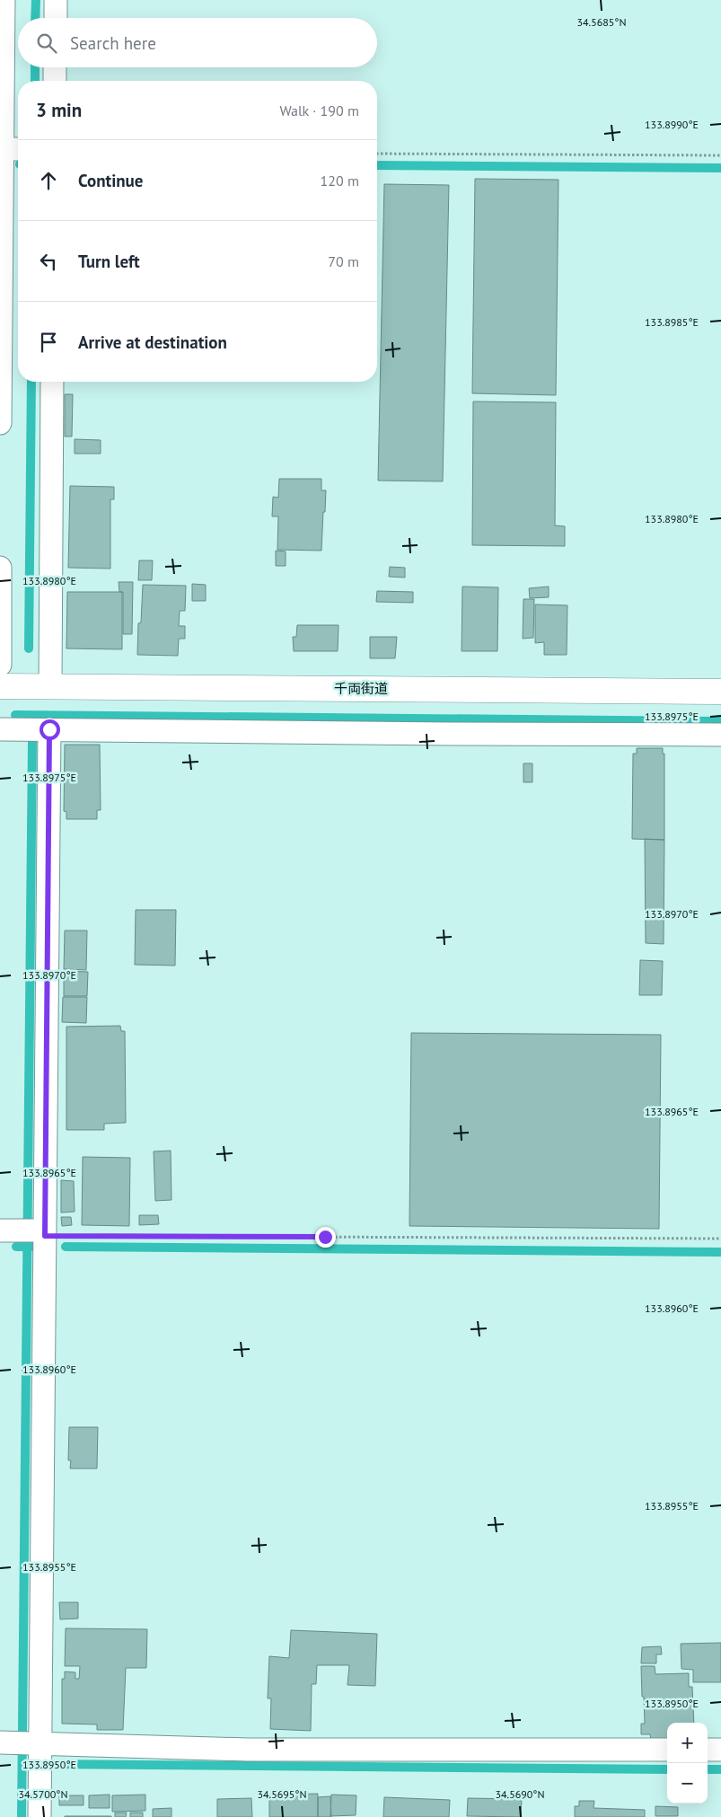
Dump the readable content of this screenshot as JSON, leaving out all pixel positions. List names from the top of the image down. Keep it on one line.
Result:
{"streets":{"street":["千両街道"]},"page":{"search":"Search here","heading":["3 min","Walk · 190 m"],"list":[["Continue","120 m"],["Turn left","70 m"],"Arrive at destination"],"map_buttons":["+","−"]},"coordinates":["34.5685°N","133.8990°E","133.8985°E","133.8980°E","133.8975°E","133.8970°E","133.8965°E","133.8960°E","133.8955°E","133.8950°E","34.5700°N","34.5695°N","34.5690°N"]}
